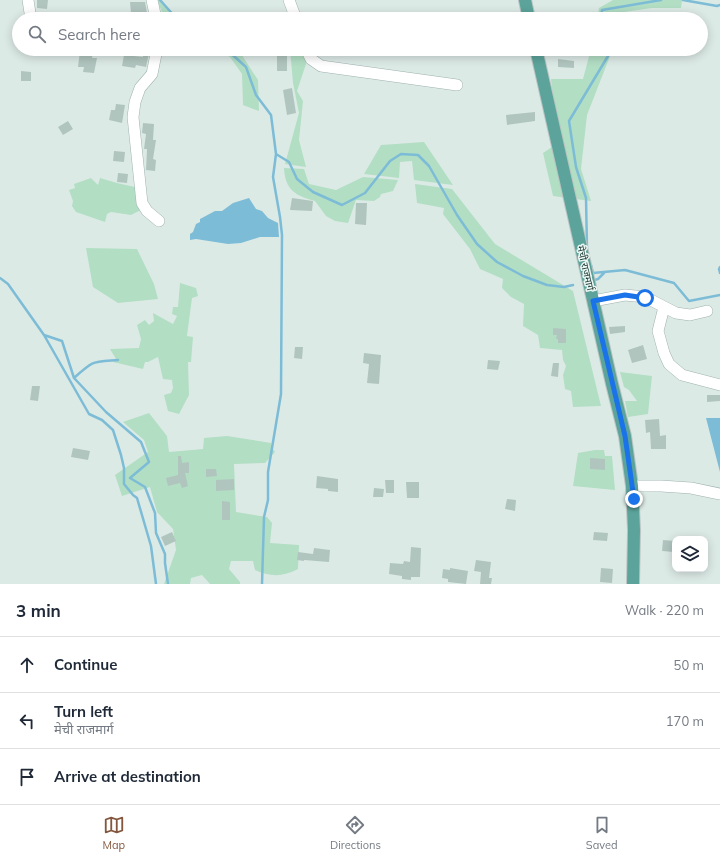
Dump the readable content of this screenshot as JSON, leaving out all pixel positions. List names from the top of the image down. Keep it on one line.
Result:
{"streets":{"main road":["मेची राजमार्ग"]},"page":{"search":"Search here","heading":["3 min","Walk · 220 m"],"list":[["Continue","50 m"],["Turn left","मेची राजमार्ग","170 m"],"Arrive at destination"],"nav":["Map","Directions","Saved"]}}
